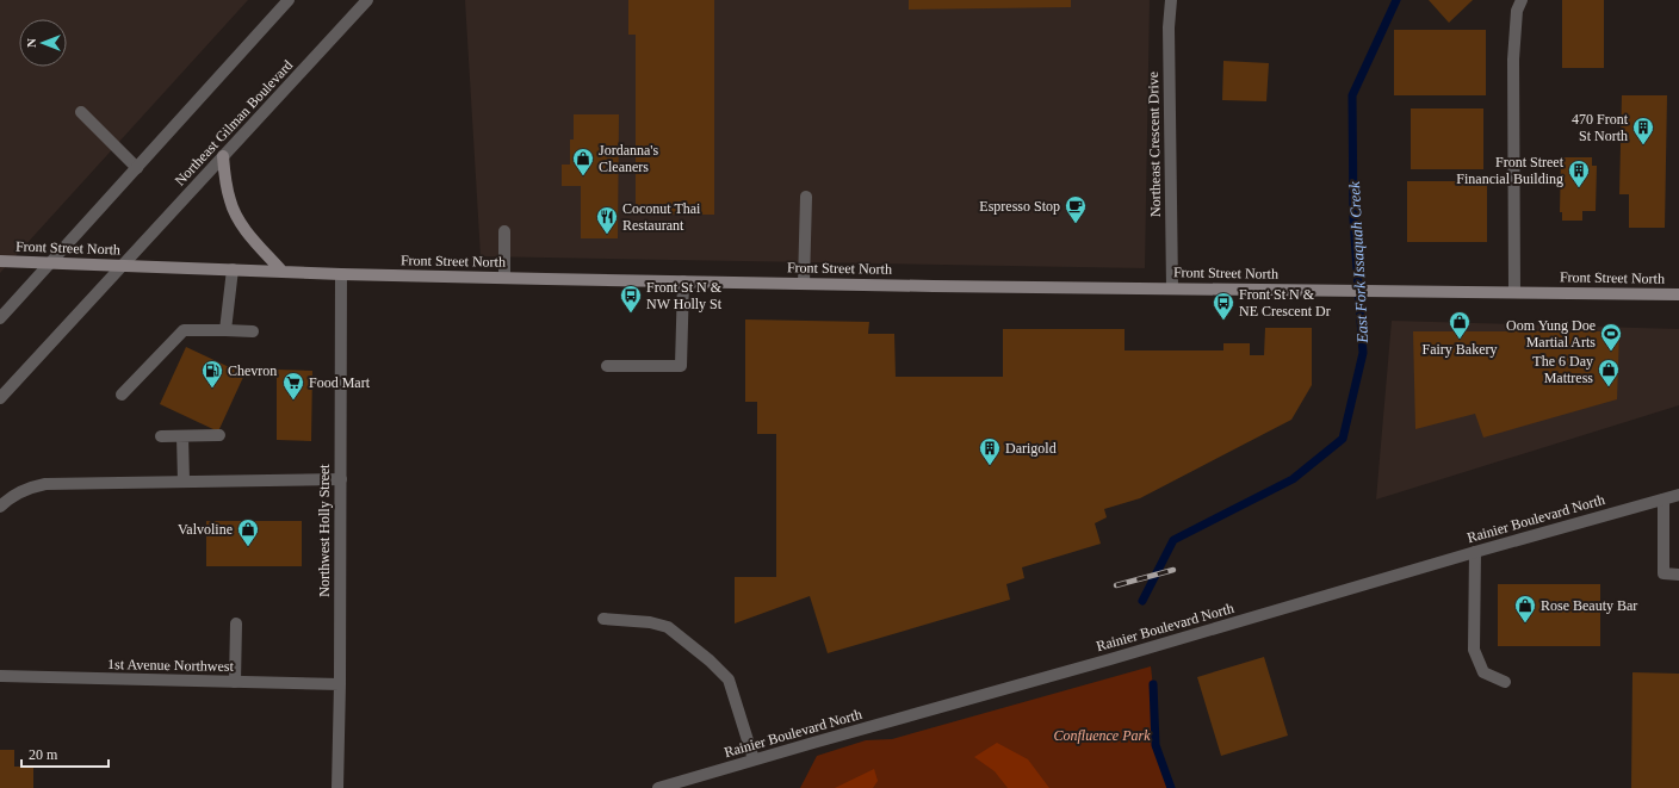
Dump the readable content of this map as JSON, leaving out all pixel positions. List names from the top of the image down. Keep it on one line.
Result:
{"streets":{"main road":["Front Street North"],"street":["Northeast Gilman Boulevard","Northeast Crescent Drive","Rainier Boulevard North","Northwest Holly Street","1st Avenue Northwest"]},"crossings":[["Northeast Gilman Boulevard","Front Street North"],["Northeast Crescent Drive","Front Street North"],["Front Street North","Northwest Holly Street"],["Northwest Holly Street","1st Avenue Northwest"]],"water":["East Fork Issaquah Creek"],"parks":["Confluence Park"],"places":{"building":["470 Front St North","Front Street Financial Building","Darigold"],"shop":["Jordanna's Cleaners","Fairy Bakery","The 6 Day Mattress","Valvoline","Rose Beauty Bar"],"cafe":["Espresso Stop"],"restaurant":["Coconut Thai Restaurant"],"bus stop":["Front St N & NW Holly St","Front St N & NE Crescent Dr"],"sports":["Oom Yung Doe Martial Arts"],"fuel station":["Chevron"],"supermarket":["Food Mart"]},"scale_bar":"20 m","north":"left"}
